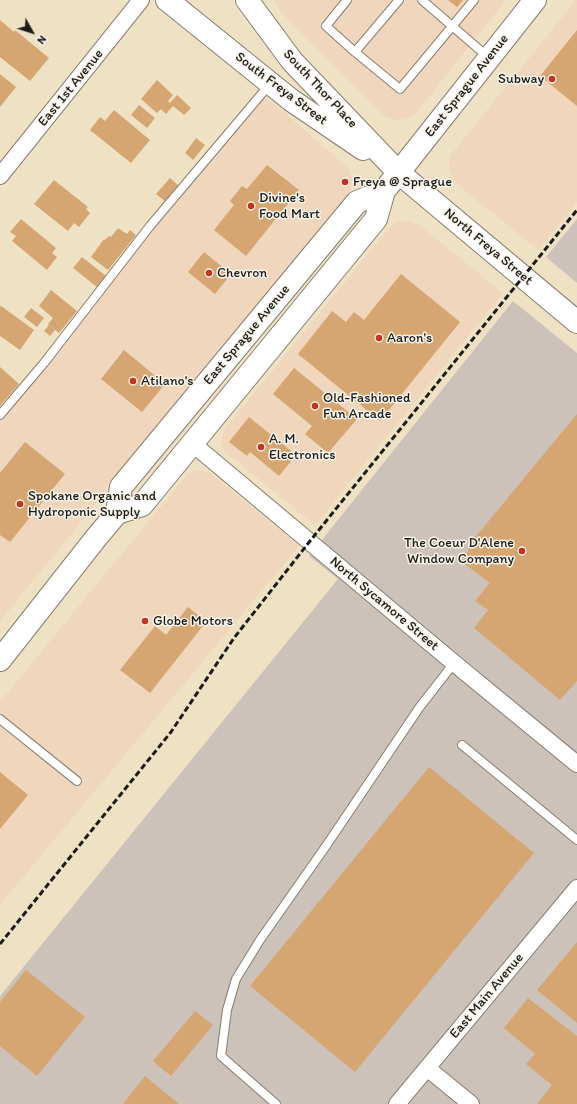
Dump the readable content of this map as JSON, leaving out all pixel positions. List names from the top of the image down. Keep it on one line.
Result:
{"streets":{"main road":["East Sprague Avenue","South Freya Street","South Thor Place","North Freya Street"],"street":["East 1st Avenue","North Sycamore Street","East Main Avenue"]},"crossings":[["East Sprague Avenue","South Freya Street"],["East Sprague Avenue","South Thor Place"],["East Sprague Avenue","North Freya Street"],["East Sprague Avenue","North Sycamore Street"],["South Freya Street","South Thor Place"],["South Freya Street","North Freya Street"],["South Thor Place","North Freya Street"]],"places":["Subway","Freya @ Sprague","Divine's Food Mart","Chevron","Aaron's","Atilano's","Old-Fashioned Fun Arcade","A. M. Electronics","Spokane Organic and Hydroponic Supply","The Coeur D'Alene Window Company","Globe Motors"],"north":"bottom right"}
